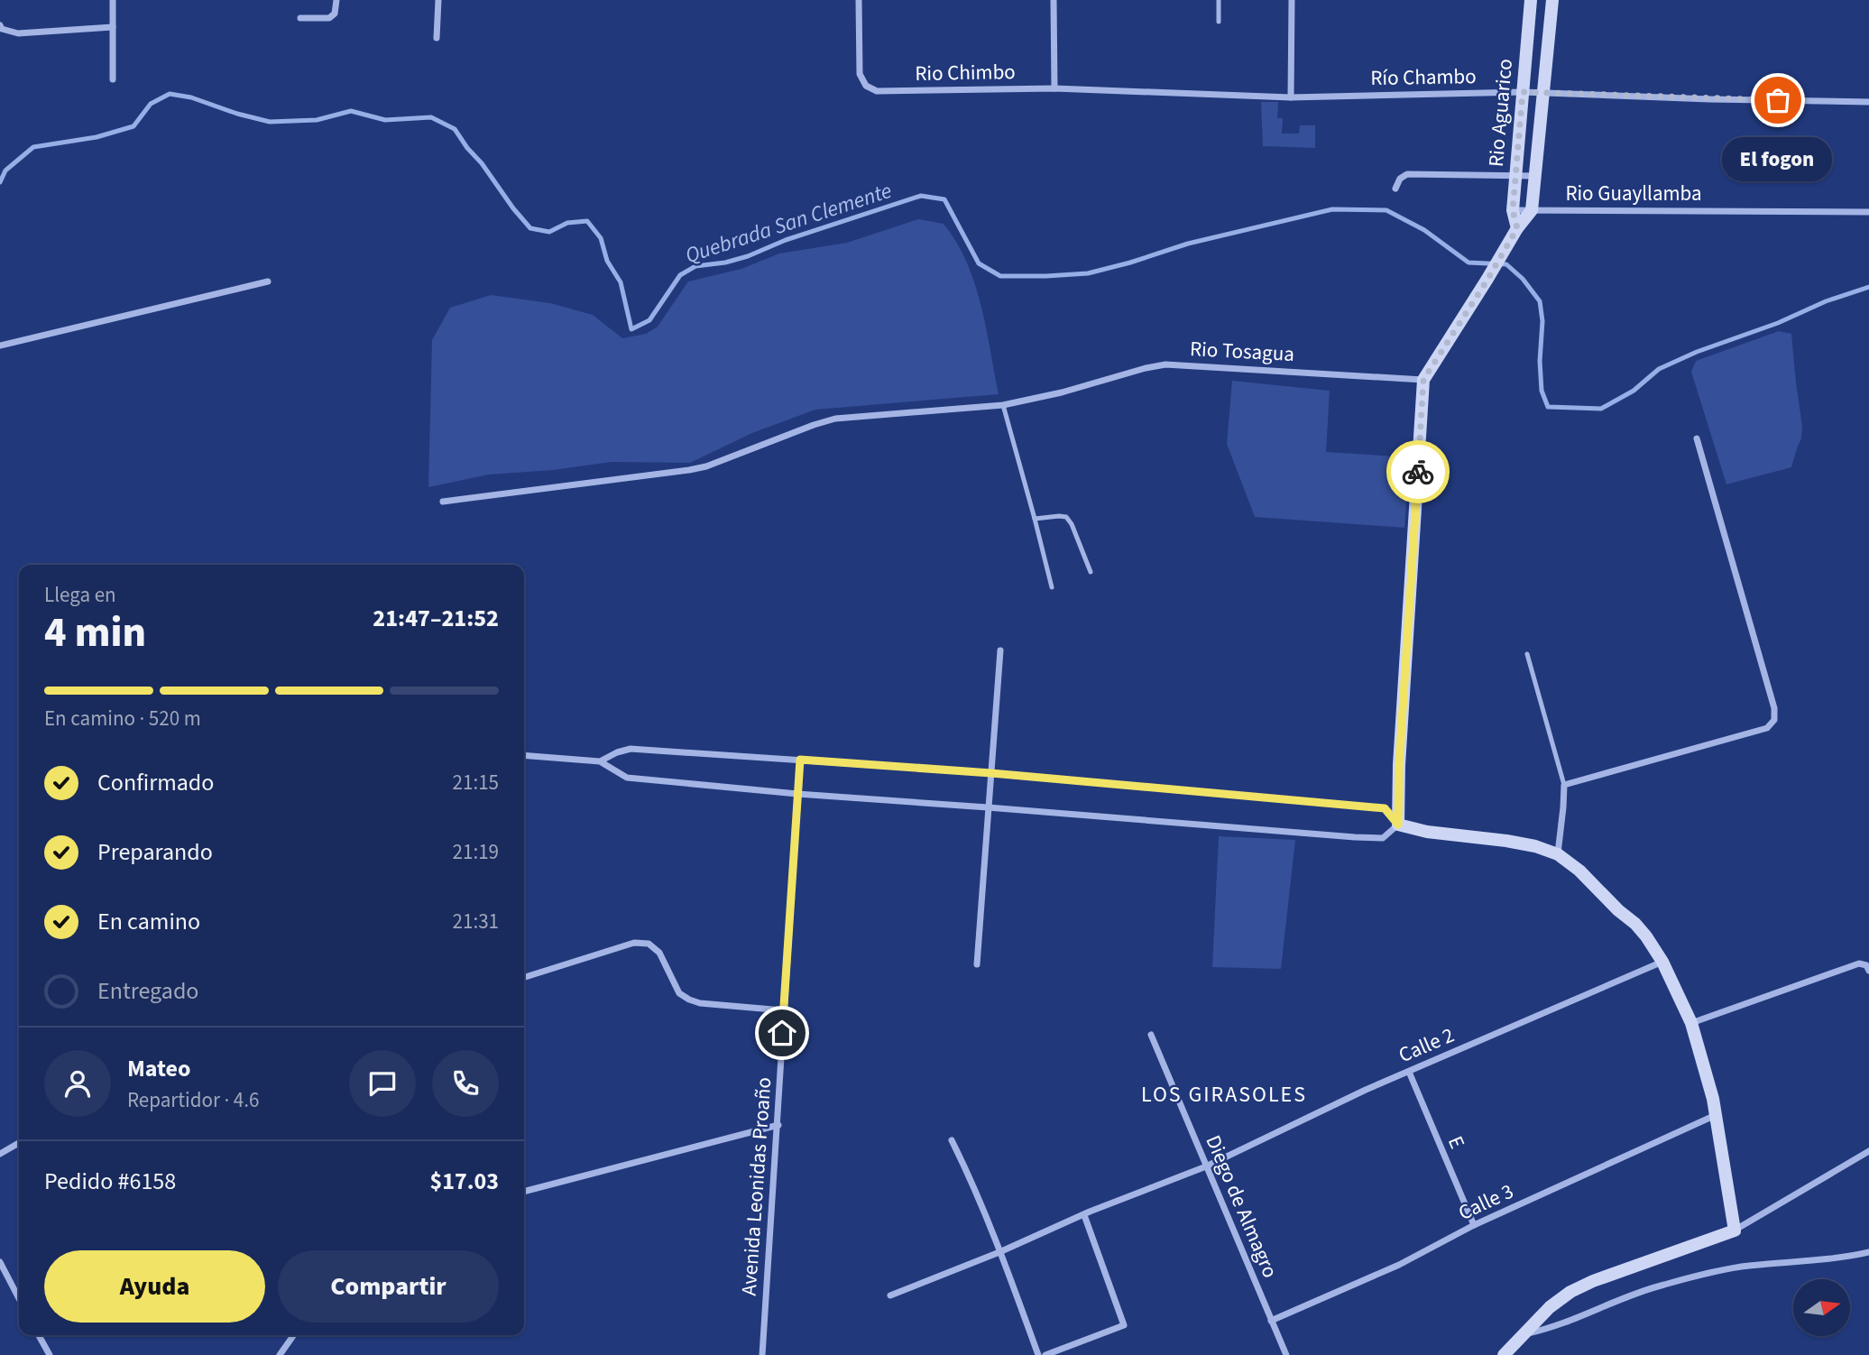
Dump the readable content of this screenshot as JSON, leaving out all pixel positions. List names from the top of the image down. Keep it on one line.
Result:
{"streets":{"main road":["Rio Aguarico"],"street":["Rio Chimbo","Río Chambo","Rio Guayllamba","Rio Tosagua","Calle 2","E","Avenida Leonidas Proaño","Calle 3","Diego de Almagro"]},"crossings":[["Rio Chimbo","Río Chambo"],["Río Chambo","Rio Aguarico"],["Rio Aguarico","Rio Guayllamba"],["Calle 2","E"],["Calle 2","Diego de Almagro"],["E","Calle 3"],["Calle 3","Diego de Almagro"]],"districts":["LOS GIRASOLES"],"water":["Quebrada San Clemente"],"places":["El fogon"],"north":"right","page":{"bubble":"El fogon","heading":["4 min","Llega en","21:47–21:52"],"panel":["Mateo","Repartidor · 4.6","Pedido #6158","$17.03"],"bar":"En camino · 520 m","list":[["Confirmado","21:15"],["Preparando","21:19"],["En camino","21:31"],"Entregado"],"buttons":["Ayuda","Compartir"]}}
